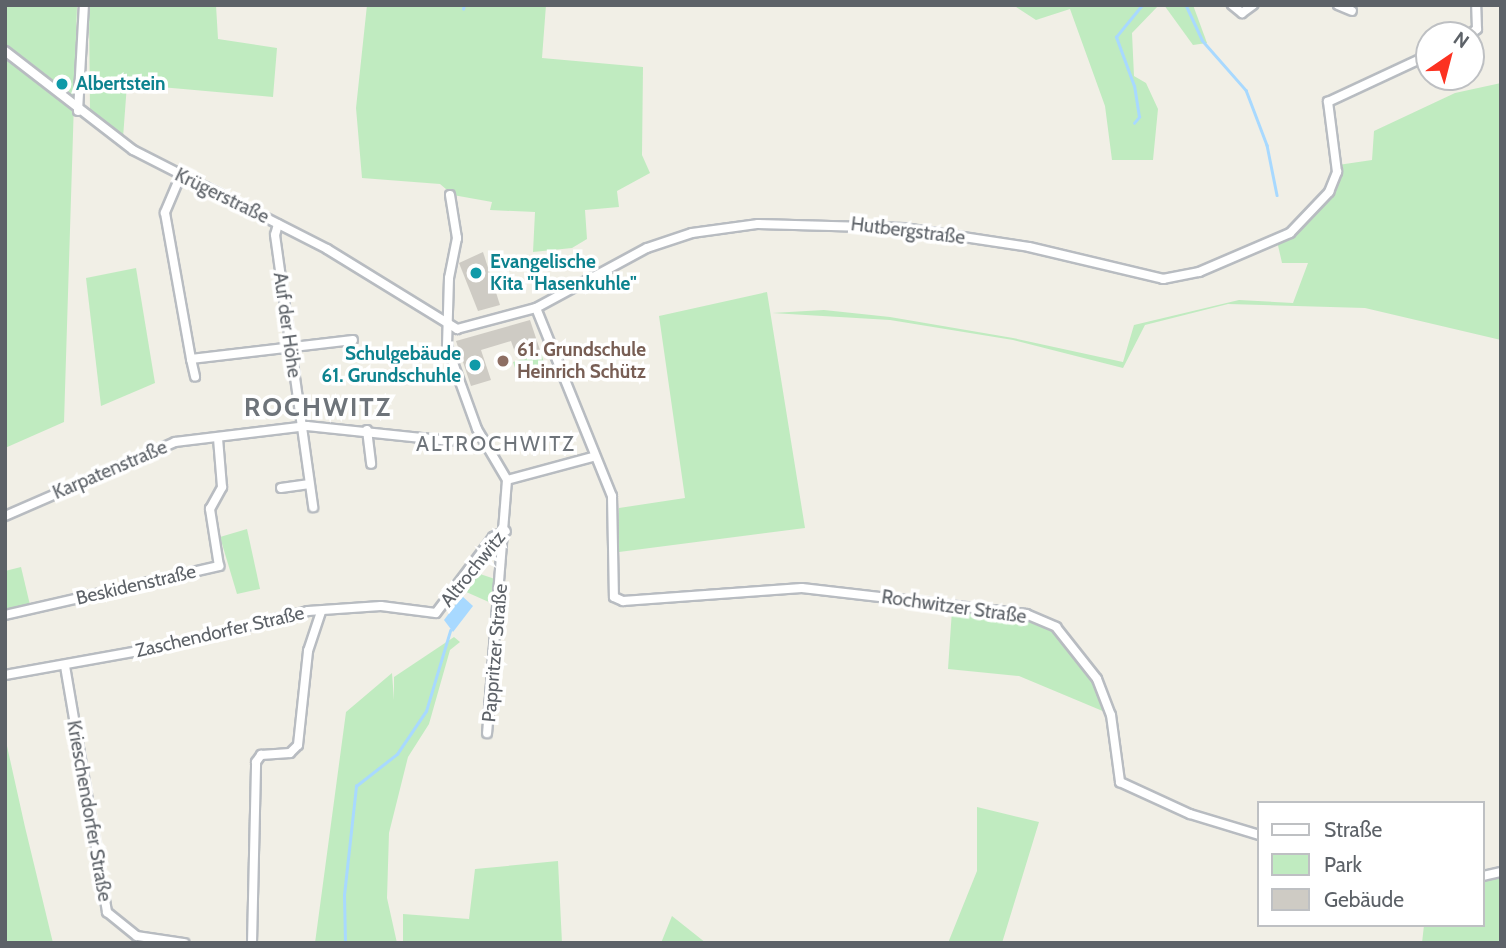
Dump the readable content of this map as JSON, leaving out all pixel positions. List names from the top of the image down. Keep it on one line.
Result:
{"streets":{"street":["Krügerstraße","Hutbergstraße","Auf der Höhe","Karpatenstraße","Altrochwitz","Beskidenstraße","Rochwitzer Straße","Zaschendorfer Straße","Pappritzer Straße","Krieschendorfer Straße"]},"crossings":[["Krügerstraße","Hutbergstraße"],["Krügerstraße","Auf der Höhe"],["Auf der Höhe","Karpatenstraße"],["Karpatenstraße","Beskidenstraße"],["Altrochwitz","Zaschendorfer Straße"],["Altrochwitz","Pappritzer Straße"],["Zaschendorfer Straße","Krieschendorfer Straße"]],"districts":["ROCHWITZ","ALTROCHWITZ"],"places":["Albertstein","Evangelische Kita \"Hasenkuhle\"","61. Grundschule Heinrich Schütz","Schulgebäude 61. Grundschuhle"],"legend":["Straße","Park","Gebäude"],"north":"top right"}
